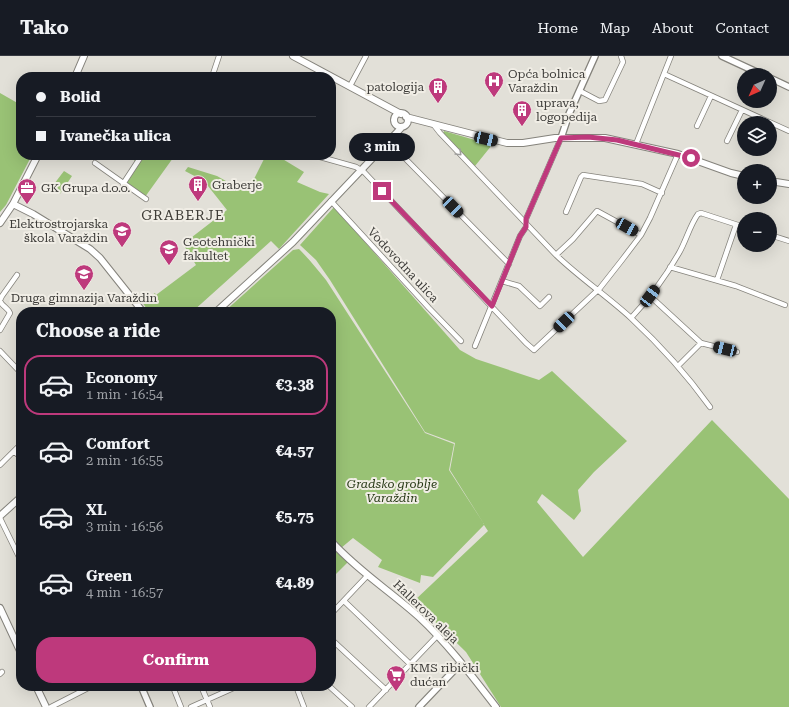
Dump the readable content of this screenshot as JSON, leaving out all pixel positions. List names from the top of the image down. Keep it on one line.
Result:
{"streets":{"main road":["Hallerova aleja"],"street":["Vodovodna ulica"]},"districts":["GRABERJE"],"parks":["Gradsko groblje Varaždin"],"places":{"hospital":["Opća bolnica Varaždin"],"building":["patologija","uprava, logopedija","Graberje"],"office":["GK Grupa d.o.o."],"school or university":["Elektrostrojarska škola Varaždin","Geotehnički fakultet","Druga gimnazija Varaždin"],"supermarket":["KMS ribički dućan"]},"north":"bottom left","page":{"header":"Tako","nav":["Home","Map","About","Contact"],"map_buttons":["+","−"],"banner":["Bolid","Ivanečka ulica"],"bubble":"3 min","heading":"Choose a ride","list":[{"name":"Economy","note":"1 min · 16:54","value":"€3.38"},{"name":"Comfort","note":"2 min · 16:55","value":"€4.57"},{"name":"XL","note":"3 min · 16:56","value":"€5.75"},{"name":"Green","note":"4 min · 16:57","value":"€4.89"}],"buttons":"Confirm"}}
